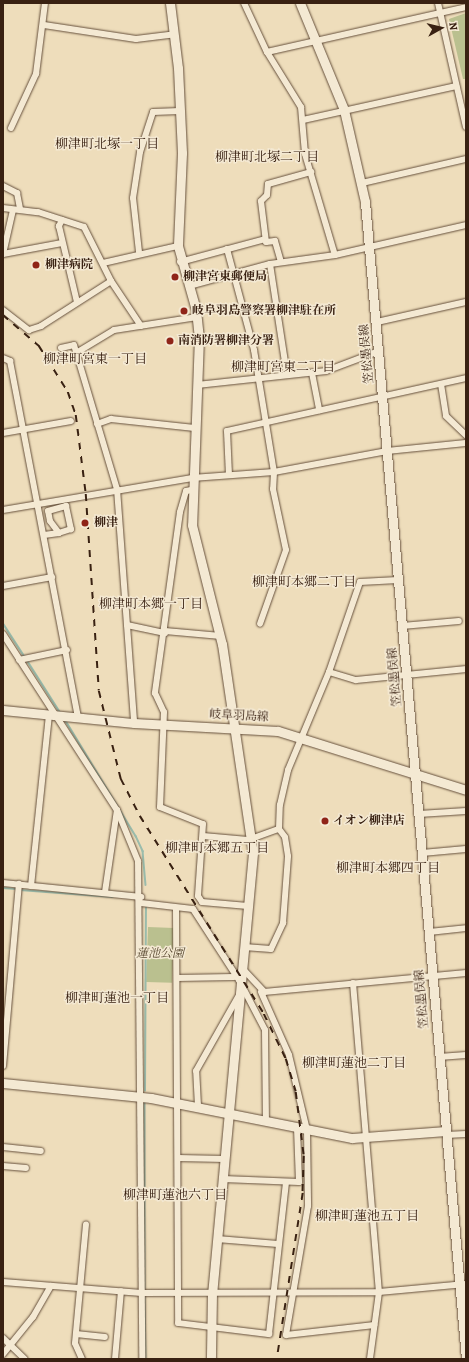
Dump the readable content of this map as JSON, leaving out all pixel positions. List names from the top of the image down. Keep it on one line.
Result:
{"streets":{"main road":["笠松墨俣線","岐阜羽島線"]},"crossings":[["笠松墨俣線","岐阜羽島線"]],"districts":["柳津町北塚一丁目","柳津町北塚二丁目","柳津町宮東一丁目","柳津町宮東二丁目","柳津町本郷二丁目","柳津町本郷一丁目","柳津町本郷五丁目","柳津町本郷四丁目","柳津町蓮池一丁目","柳津町蓮池二丁目","柳津町蓮池六丁目","柳津町蓮池五丁目"],"parks":["蓮池公園"],"places":["柳津病院","柳津宮東郵便局","岐阜羽島警察署柳津駐在所","南消防署柳津分署","柳津","イオン柳津店"],"north":"right"}
